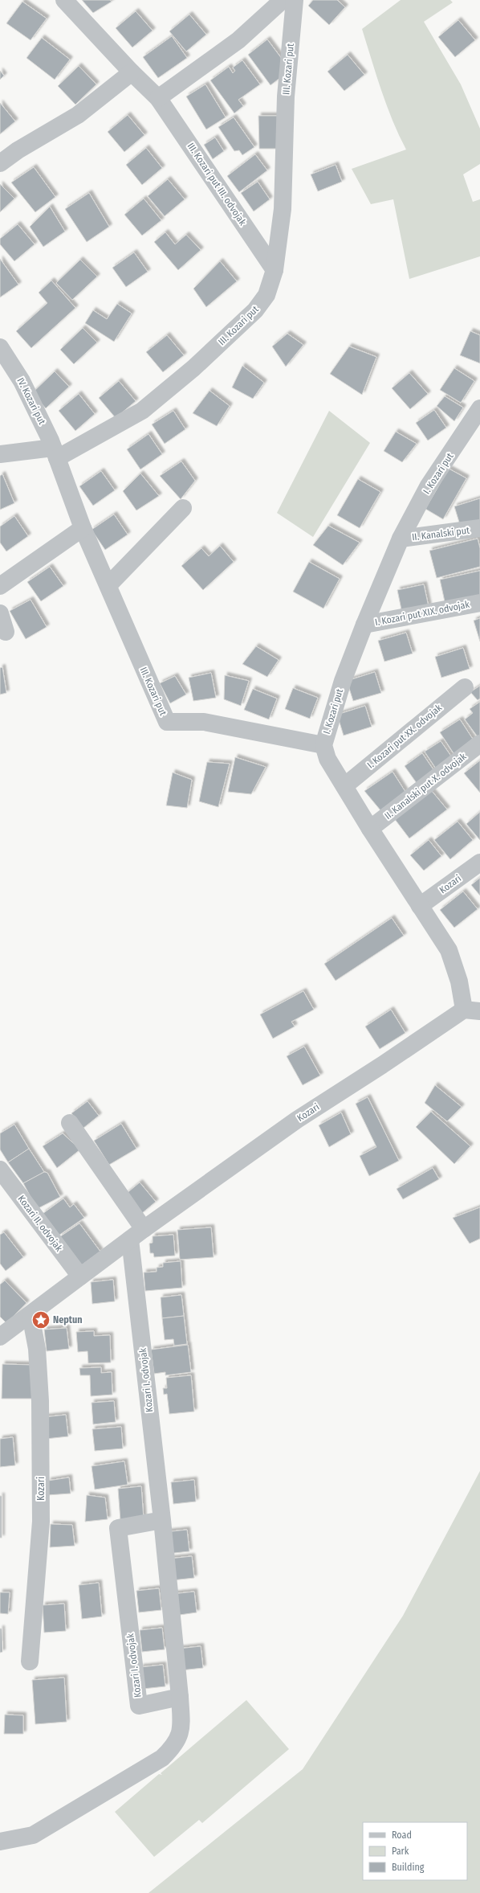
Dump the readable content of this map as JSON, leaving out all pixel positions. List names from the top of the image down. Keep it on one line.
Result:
{"streets":{"street":["III. Kozari put","III. Kozari put III. odvojak","IV. Kozari put","I. Kozari put","II. Kanalski put","I. Kozari put XIX. odvojak","I. Kozari put XX. odvojak","II. Kanalski put X. odvojak","Kozari","Kozari II. odvojak","Kozari I. odvojak"]},"crossings":[["III. Kozari put","III. Kozari put III. odvojak"],["III. Kozari put","IV. Kozari put"],["III. Kozari put","I. Kozari put"],["I. Kozari put","II. Kanalski put"],["I. Kozari put","I. Kozari put XIX. odvojak"],["I. Kozari put","I. Kozari put XX. odvojak"],["I. Kozari put","II. Kanalski put X. odvojak"],["I. Kozari put","Kozari"],["Kozari","Kozari II. odvojak"],["Kozari","Kozari I. odvojak"]],"places":{"place":["Neptun"]},"legend":["Road","Park","Building"]}
